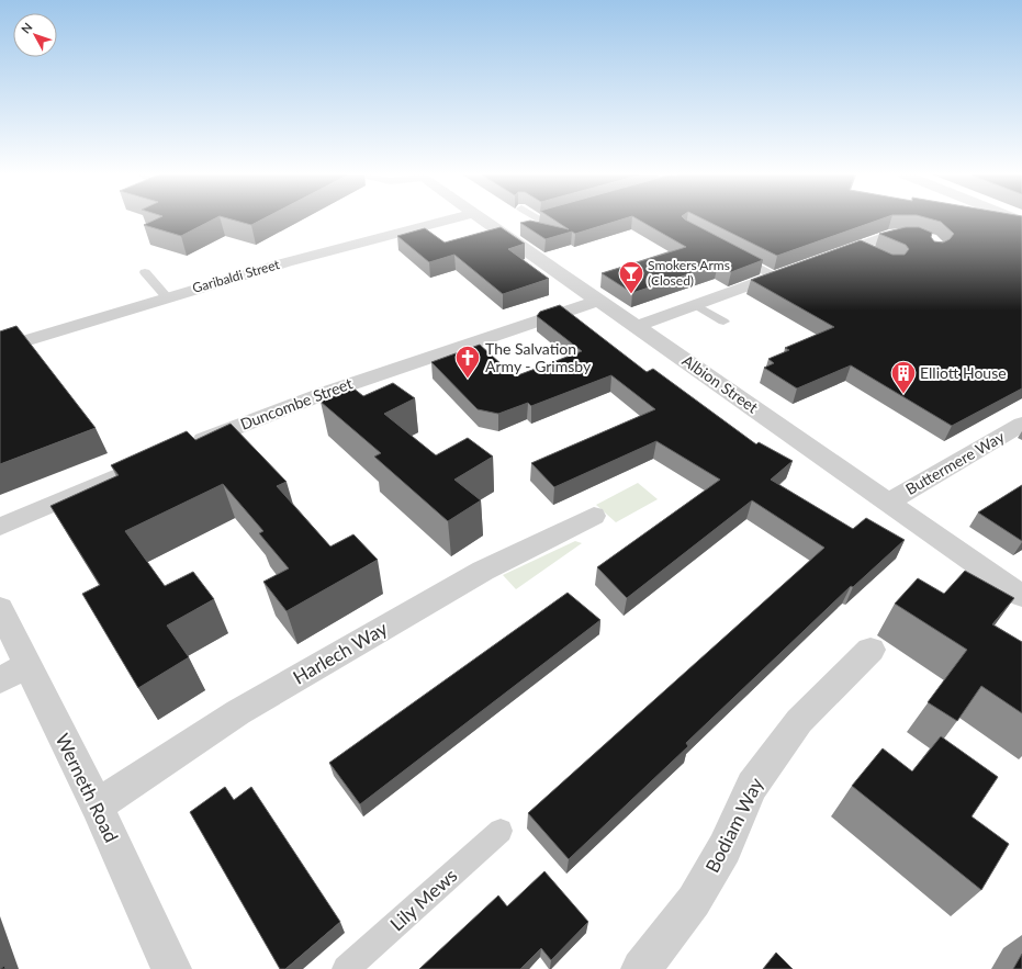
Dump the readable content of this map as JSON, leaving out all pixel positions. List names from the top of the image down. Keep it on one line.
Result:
{"streets":{"street":["Garibaldi Street","Albion Street","Duncombe Street","Buttermere Way","Harlech Way","Werneth Road","Bodiam Way"],"lane":["Lily Mews"]},"crossings":[["Albion Street","Duncombe Street"],["Albion Street","Buttermere Way"],["Harlech Way","Werneth Road"]],"places":{"bar":["Smokers Arms (Closed)"],"church":["The Salvation Army - Grimsby"],"building":["Elliott House"]},"north":"top left"}
